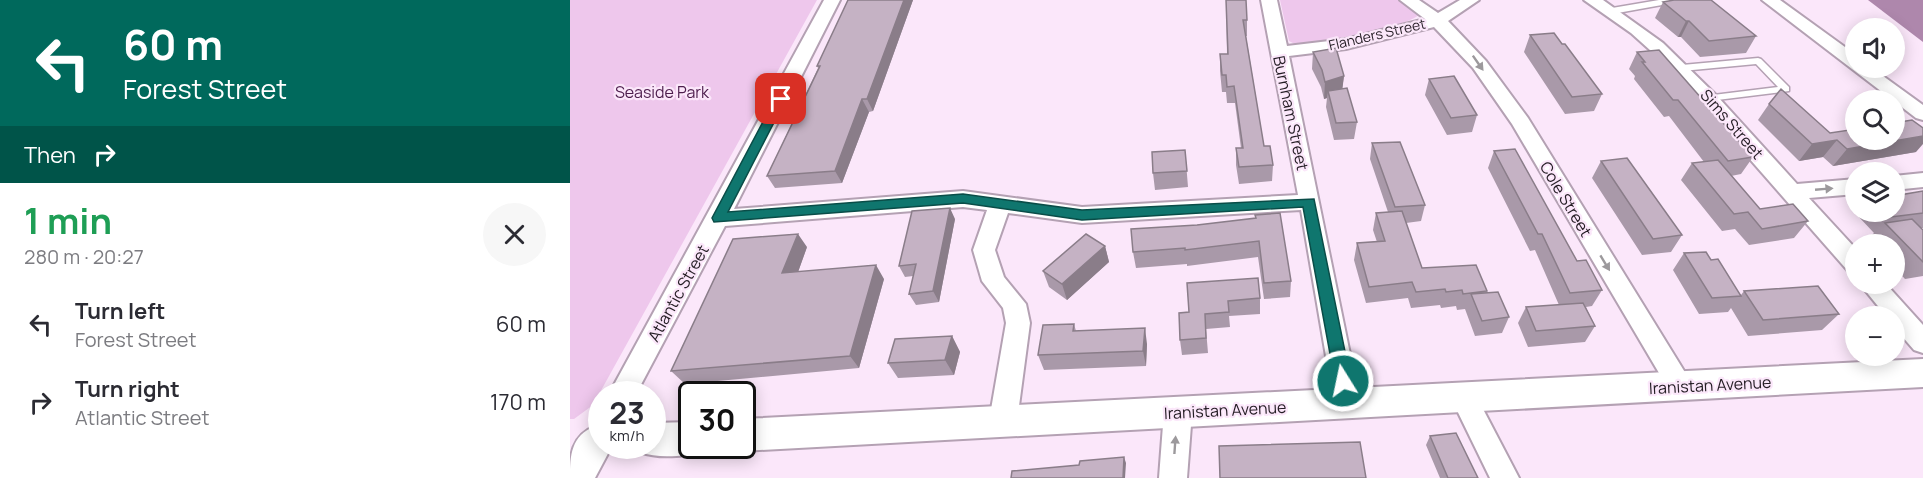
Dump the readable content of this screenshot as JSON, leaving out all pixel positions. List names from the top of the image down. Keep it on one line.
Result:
{"streets":{"street":["Flanders Street","Burnham Street","Sims Street","Cole Street","Atlantic Street","Iranistan Avenue"]},"crossings":[["Flanders Street","Burnham Street"],["Flanders Street","Cole Street"],["Burnham Street","Iranistan Avenue"],["Cole Street","Iranistan Avenue"]],"one_way":["Cole Street"],"parks":["Seaside Park"],"page":{"turn":["60 m","Forest Street"],"map_buttons":["+","−"],"then":"Then","heading":["1 min","280 m · 20:27"],"list":[{"name":"Turn left","note":"Forest Street","value":"60 m"},{"name":"Turn right","note":"Atlantic Street","value":"170 m"}],"speed":"23 km/h","limit":"30"}}
